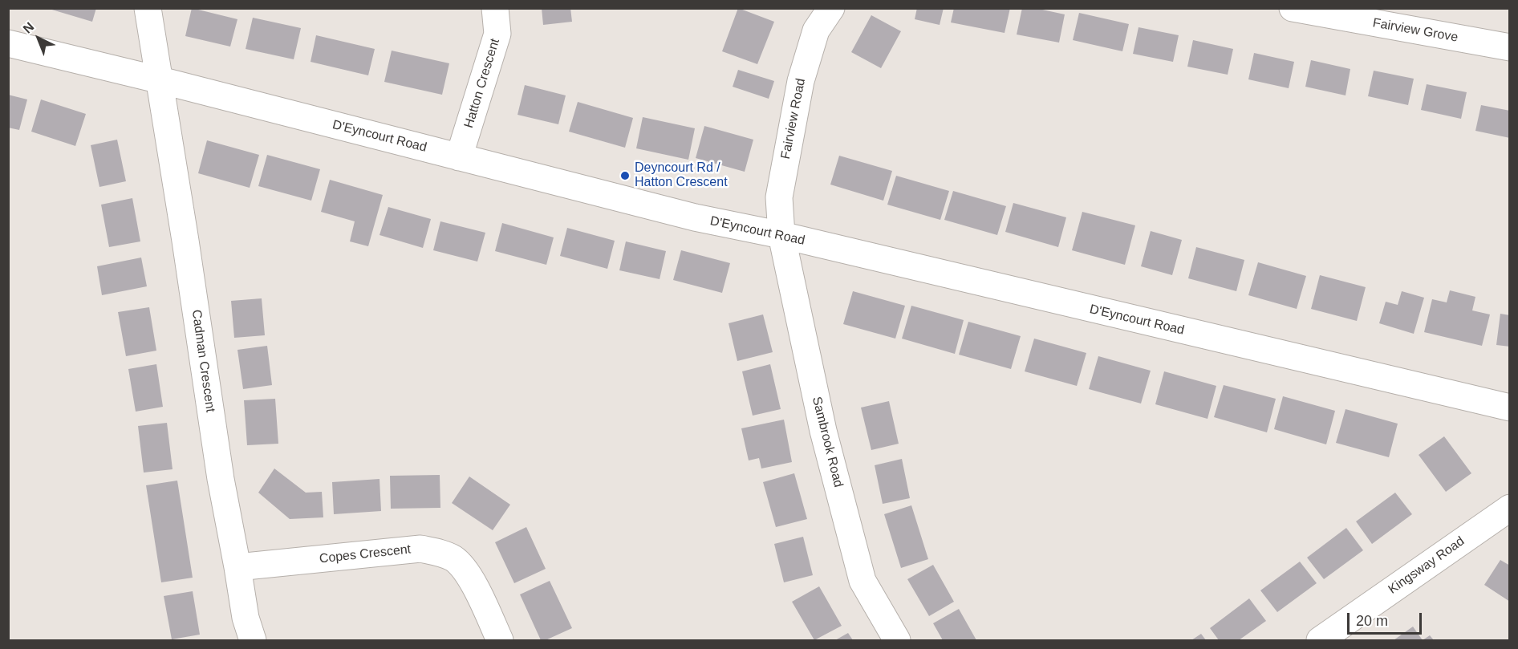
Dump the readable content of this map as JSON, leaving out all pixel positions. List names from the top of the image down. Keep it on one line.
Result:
{"streets":{"street":["Fairview Grove","Hatton Crescent","Fairview Road","D'Eyncourt Road","Cadman Crescent","Sambrook Road","Copes Crescent","Kingsway Road"]},"crossings":[["Hatton Crescent","D'Eyncourt Road"],["Fairview Road","D'Eyncourt Road"],["Fairview Road","Sambrook Road"],["D'Eyncourt Road","Cadman Crescent"],["D'Eyncourt Road","Sambrook Road"],["Cadman Crescent","Copes Crescent"]],"places":["Deyncourt Rd / Hatton Crescent"],"scale_bar":"20 m","north":"top left"}
